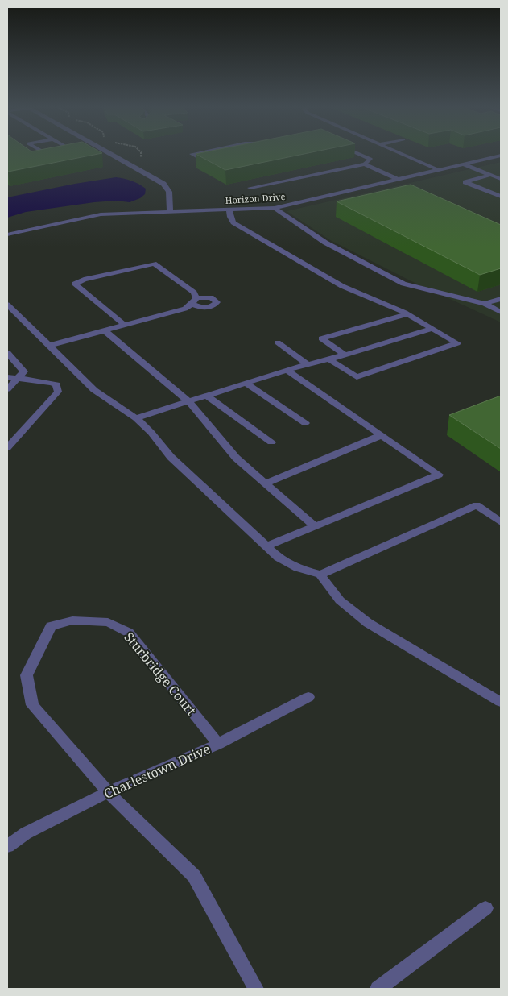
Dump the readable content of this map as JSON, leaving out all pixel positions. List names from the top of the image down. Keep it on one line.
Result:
{"streets":{"street":["Horizon Drive","Sturbridge Court","Charlestown Drive"]},"crossings":[["Sturbridge Court","Charlestown Drive"]]}
